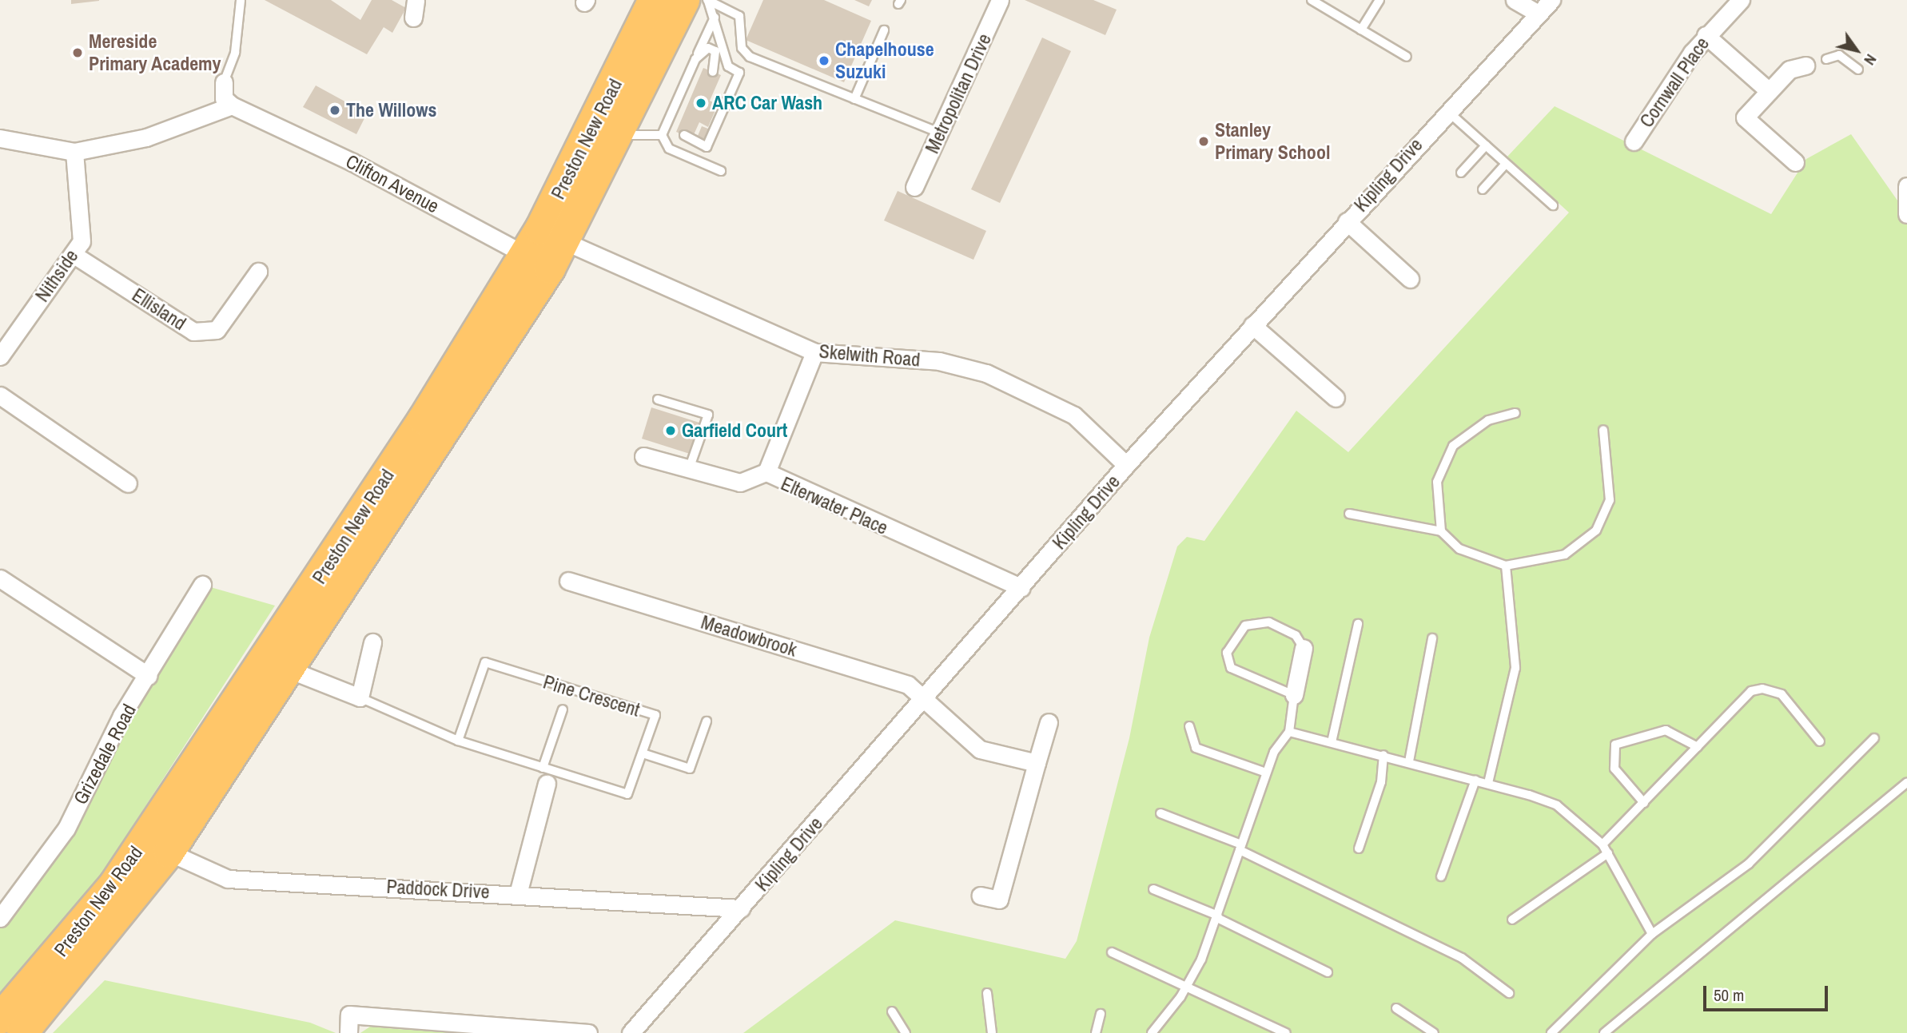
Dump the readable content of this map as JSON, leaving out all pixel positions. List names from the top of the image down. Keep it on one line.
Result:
{"streets":{"highway":["Preston New Road"],"street":["Cornwall Place","Metropolitan Drive","Kipling Drive","Clifton Avenue","Nithside","Ellisland","Skelwith Road","Elterwater Place","Meadowbrook","Grizedale Road","Paddock Drive"],"lane":["Pine Crescent"]},"crossings":[["Preston New Road","Clifton Avenue"],["Preston New Road","Skelwith Road"],["Preston New Road","Paddock Drive"],["Kipling Drive","Skelwith Road"],["Kipling Drive","Elterwater Place"],["Kipling Drive","Meadowbrook"],["Kipling Drive","Paddock Drive"],["Clifton Avenue","Skelwith Road"],["Nithside","Ellisland"]],"places":["Mereside Primary Academy","Chapelhouse Suzuki","ARC Car Wash","The Willows","Stanley Primary School","Garfield Court"],"scale_bar":"50 m","north":"bottom right"}
